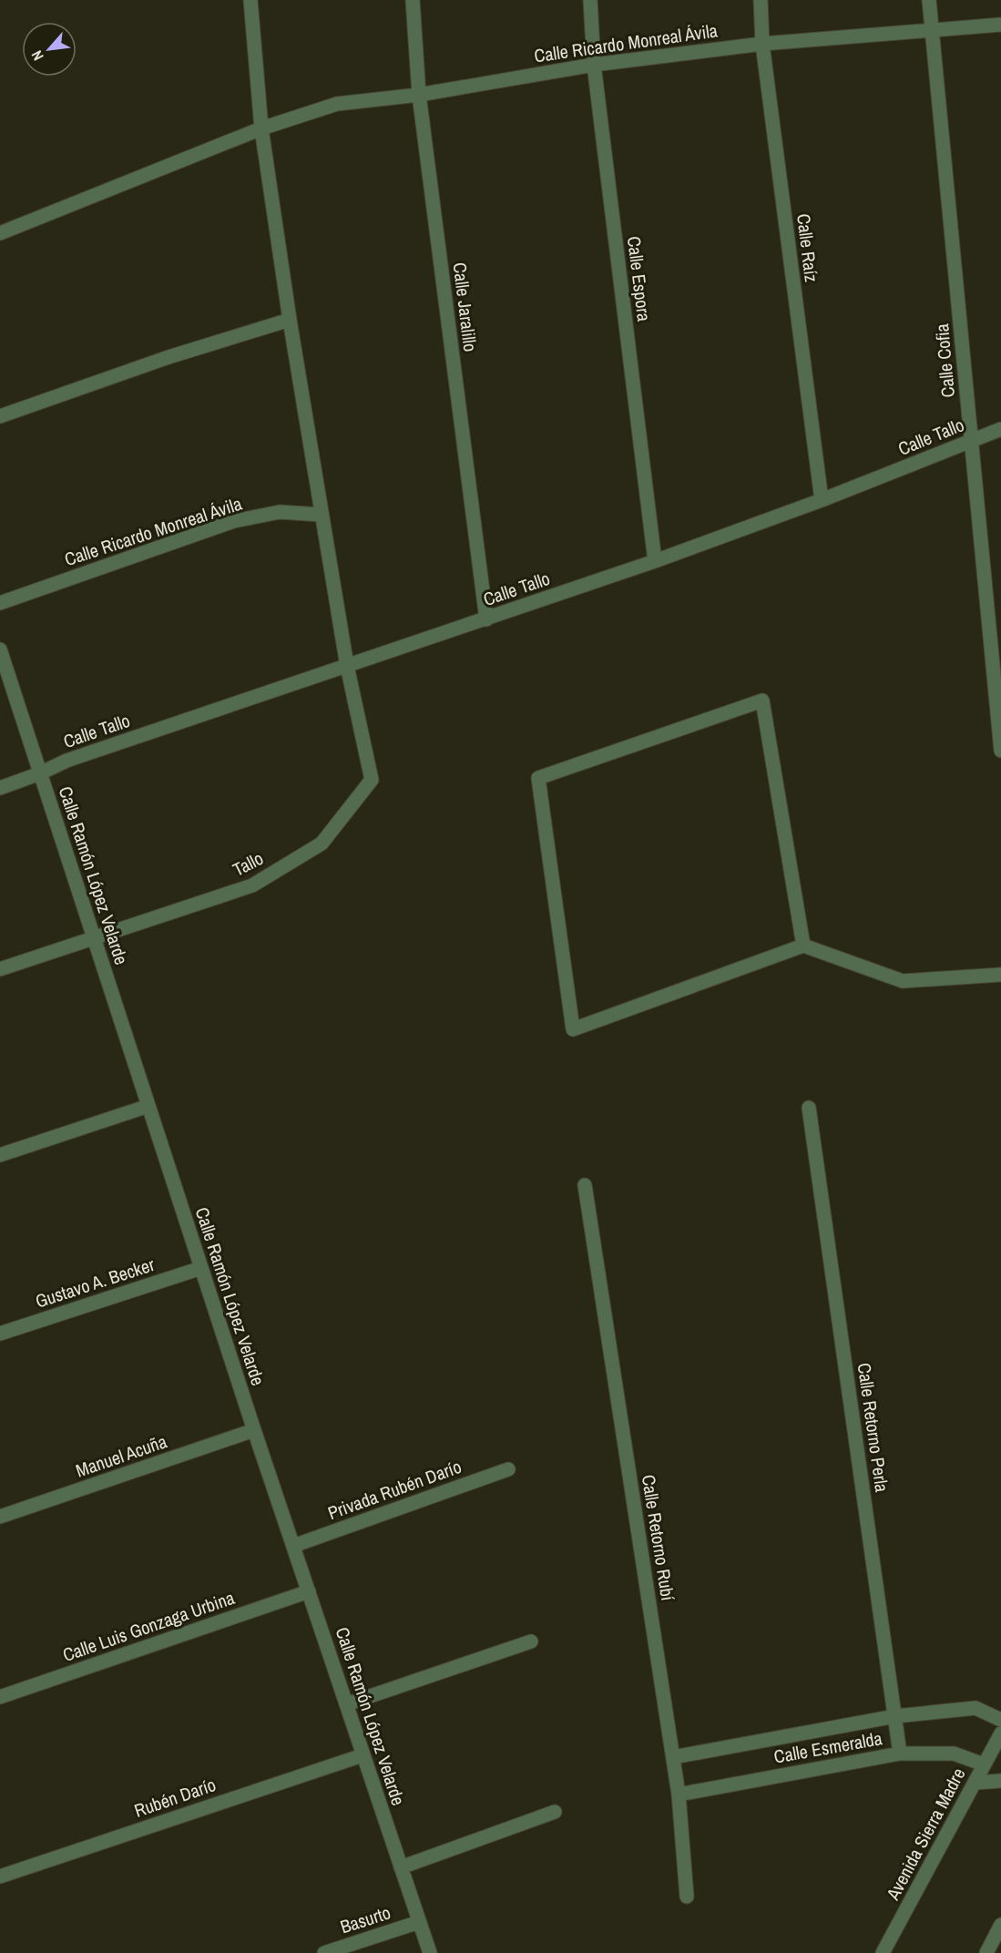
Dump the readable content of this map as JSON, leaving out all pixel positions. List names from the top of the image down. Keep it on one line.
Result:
{"streets":{"street":["Calle Ricardo Monreal Ávila","Calle Raíz","Calle Espora","Calle Jaralillo","Calle Cofia","Calle Tallo","Tallo","Calle Ramón López Velarde","Gustavo A. Becker","Calle Retorno Perla","Manuel Acuña","Privada Rubén Darío","Calle Retorno Rubí","Calle Luis Gonzaga Urbina","Calle Esmeralda","Rubén Darío","Avenida Sierra Madre","Basurto"]},"crossings":[["Calle Ricardo Monreal Ávila","Calle Raíz"],["Calle Ricardo Monreal Ávila","Calle Espora"],["Calle Ricardo Monreal Ávila","Calle Jaralillo"],["Calle Ricardo Monreal Ávila","Calle Cofia"],["Calle Raíz","Calle Tallo"],["Calle Espora","Calle Tallo"],["Calle Jaralillo","Calle Tallo"],["Calle Cofia","Calle Tallo"],["Calle Tallo","Tallo"],["Calle Tallo","Calle Ramón López Velarde"],["Tallo","Calle Ramón López Velarde"],["Calle Ramón López Velarde","Gustavo A. Becker"],["Calle Ramón López Velarde","Manuel Acuña"],["Calle Ramón López Velarde","Privada Rubén Darío"],["Calle Ramón López Velarde","Calle Luis Gonzaga Urbina"],["Calle Ramón López Velarde","Rubén Darío"],["Calle Ramón López Velarde","Basurto"],["Calle Retorno Perla","Calle Esmeralda"],["Calle Retorno Rubí","Calle Esmeralda"],["Calle Esmeralda","Avenida Sierra Madre"]],"north":"bottom left"}
